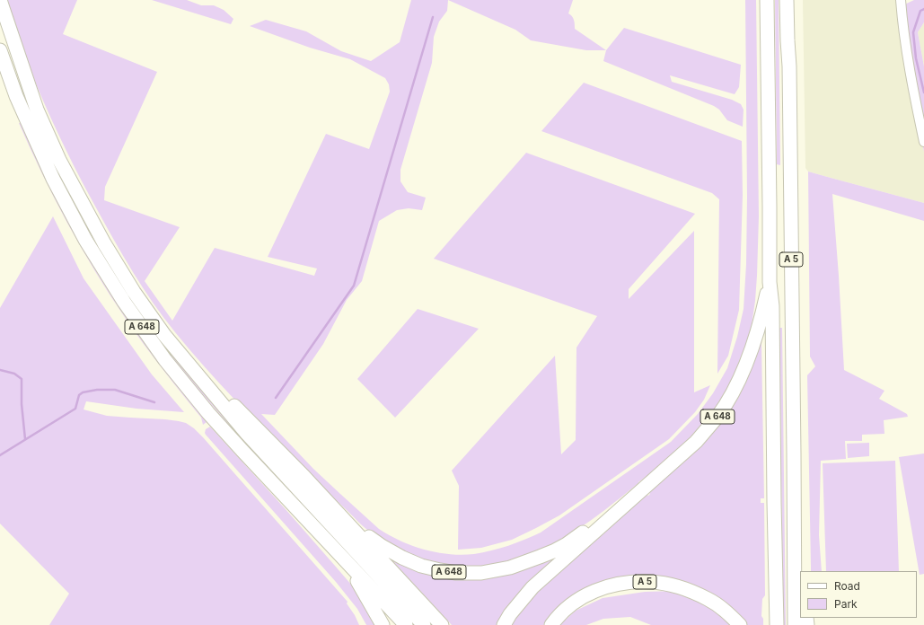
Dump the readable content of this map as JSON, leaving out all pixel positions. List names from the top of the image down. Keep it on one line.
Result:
{"streets":{"highway":["A 5","A 648"]},"crossings":[["A 5","A 648"]],"legend":["Road","Park"]}
